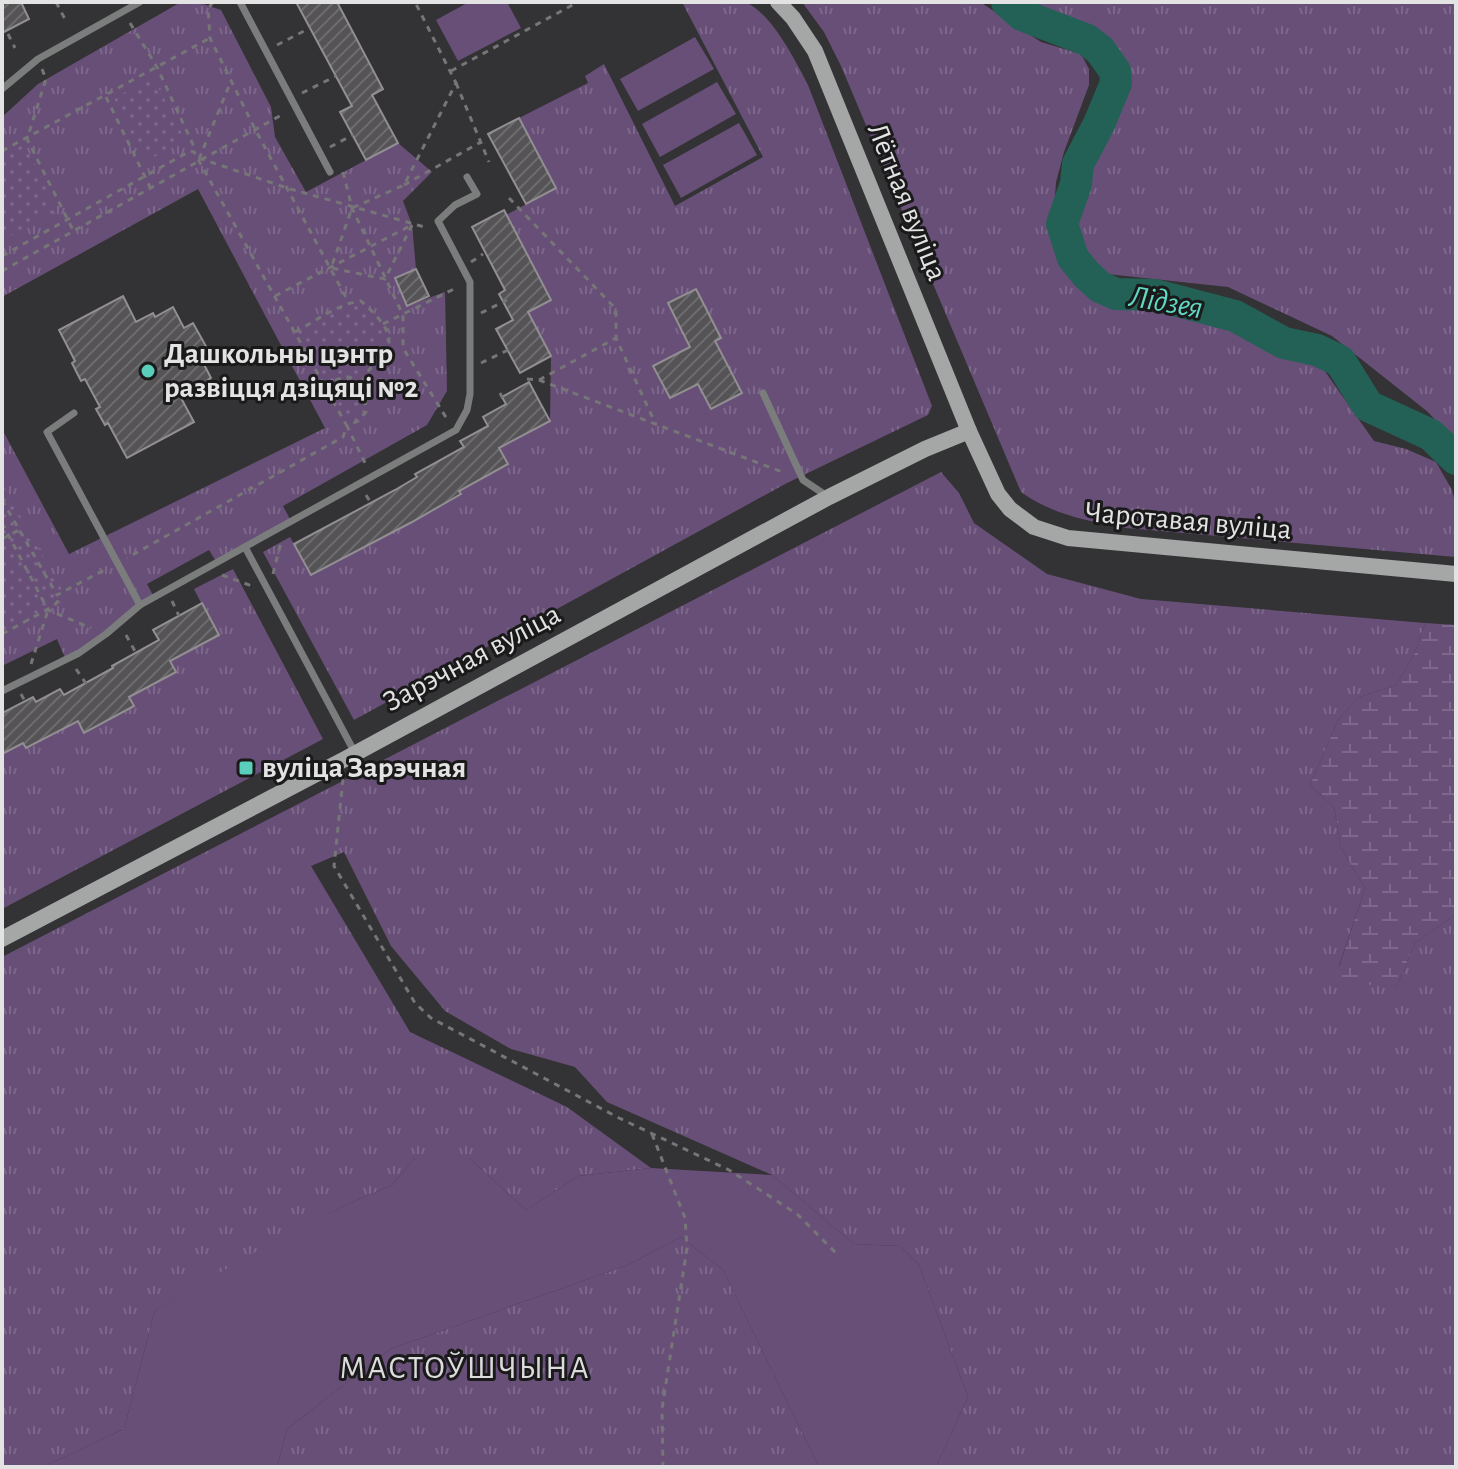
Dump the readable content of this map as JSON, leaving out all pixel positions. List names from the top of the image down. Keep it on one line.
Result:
{"streets":{"street":["Лётная вуліца","Чаротавая вуліца","Зарэчная вуліца"]},"crossings":[["Лётная вуліца","Чаротавая вуліца"],["Лётная вуліца","Зарэчная вуліца"],["Чаротавая вуліца","Зарэчная вуліца"]],"districts":["МАСТОЎШЧЫНА"],"water":["Лідзея"],"places":{"other":["Дашкольны цэнтр развіцця дзіцяці №2"],"transit":["вуліца Зарэчная"]}}
